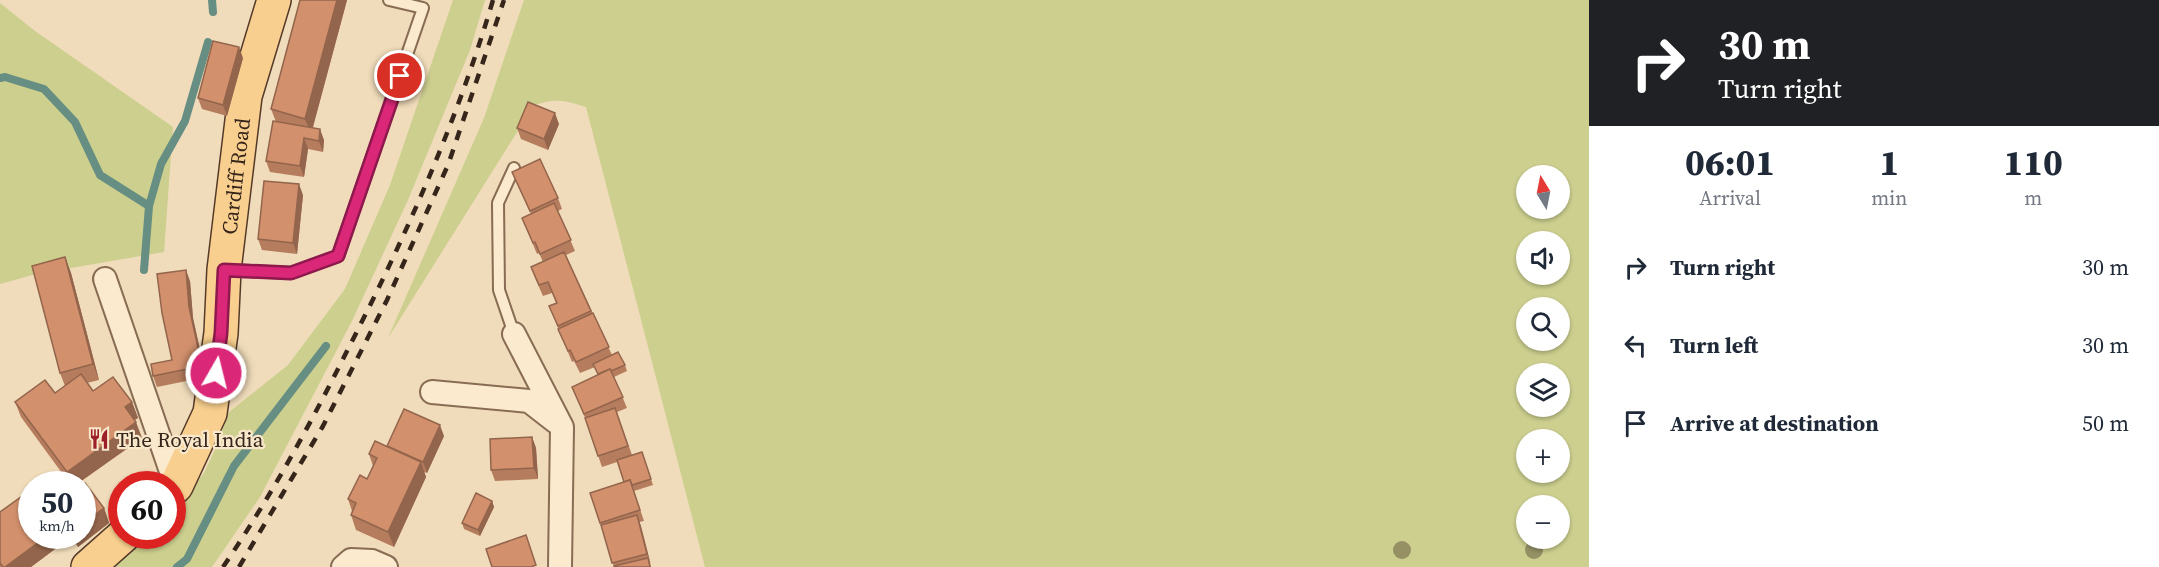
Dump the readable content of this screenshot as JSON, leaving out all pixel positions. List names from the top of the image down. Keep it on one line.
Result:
{"streets":{"main road":["Cardiff Road"]},"places":{"restaurant":["The Royal India"]},"north":"top","page":{"turn":["30 m","Turn right"],"eta":["06:01","Arrival","1","min","110","m"],"map_buttons":["+","−"],"list":[{"name":"Turn right","value":"30 m"},{"name":"Turn left","value":"30 m"},{"name":"Arrive at destination","value":"50 m"}],"speed":"50 km/h","limit":"60"}}
